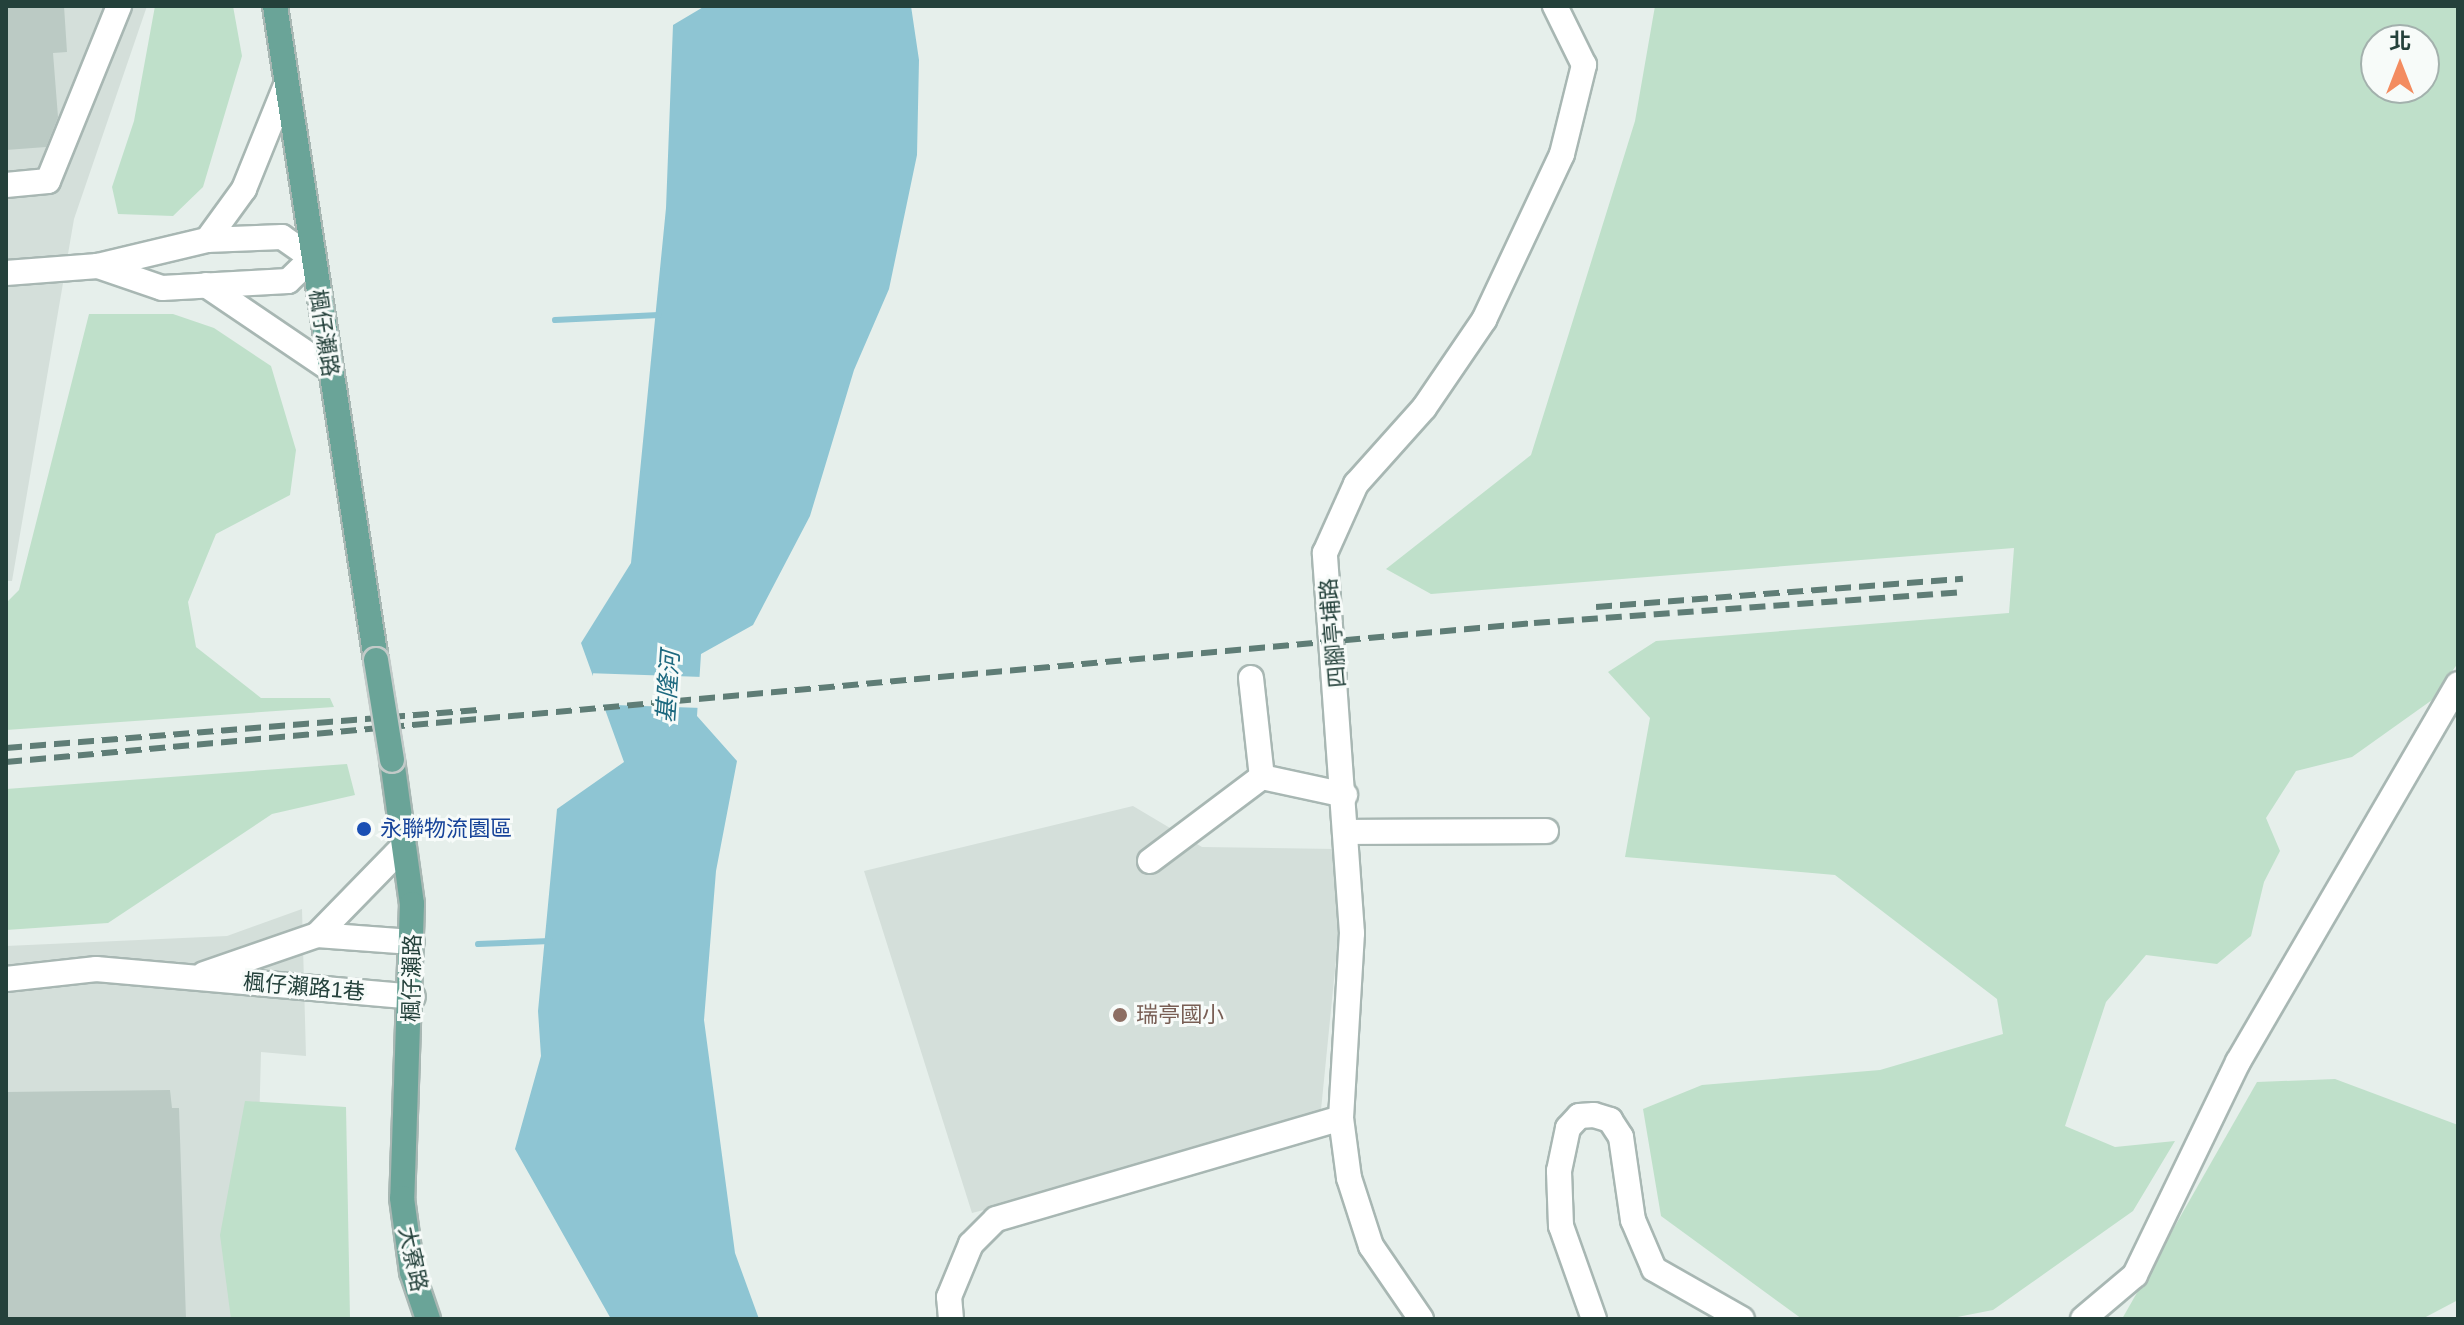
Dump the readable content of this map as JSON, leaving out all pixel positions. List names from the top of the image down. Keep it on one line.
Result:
{"streets":{"main road":["楓仔瀨路","大寮路"],"street":["四腳亭埔路","楓仔瀨路1巷"]},"crossings":[["楓仔瀨路","楓仔瀨路1巷"],["楓仔瀨路","大寮路"]],"water":["基隆河"],"places":["永聯物流園區","瑞亭國小"],"north":"top"}
